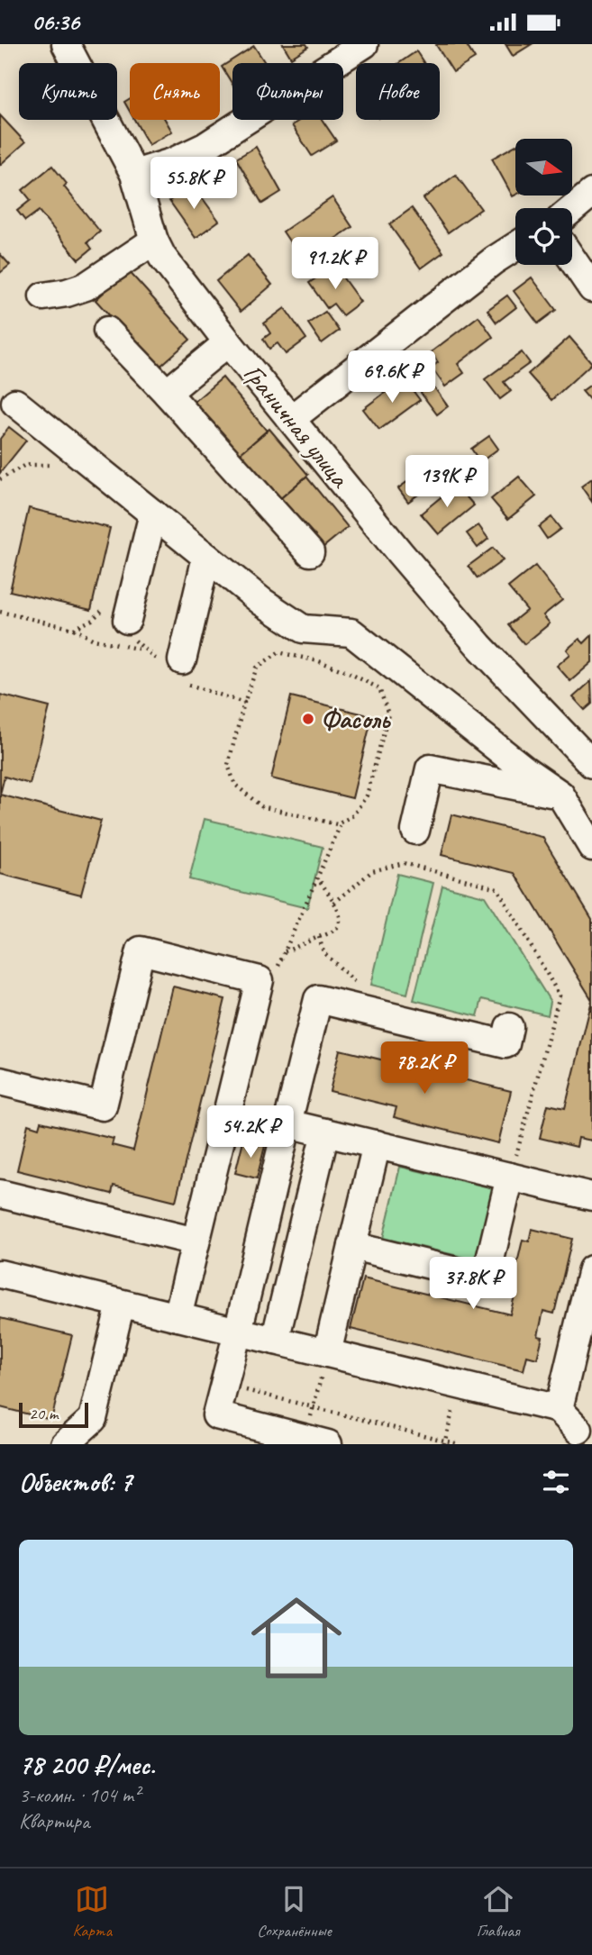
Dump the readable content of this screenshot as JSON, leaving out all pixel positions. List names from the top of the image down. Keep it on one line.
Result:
{"streets":{"street":["Граничная улица"]},"places":["Фасоль"],"scale_bar":"20 m","north":"right","page":{"status":"06:36","chip":["Купить","Снять","Фильтры","Новое"],"price":["55.8K ₽","91.2K ₽","69.6K ₽","139K ₽","78.2K ₽","54.2K ₽","37.8K ₽"],"scale":"20 m","heading":"Объектов: 7","list":[{"name":"78 200 ₽/мес.","note":"3-комн. · 104 m² · Квартира"}],"tabs":["Карта","Сохранённые","Главная"]}}
